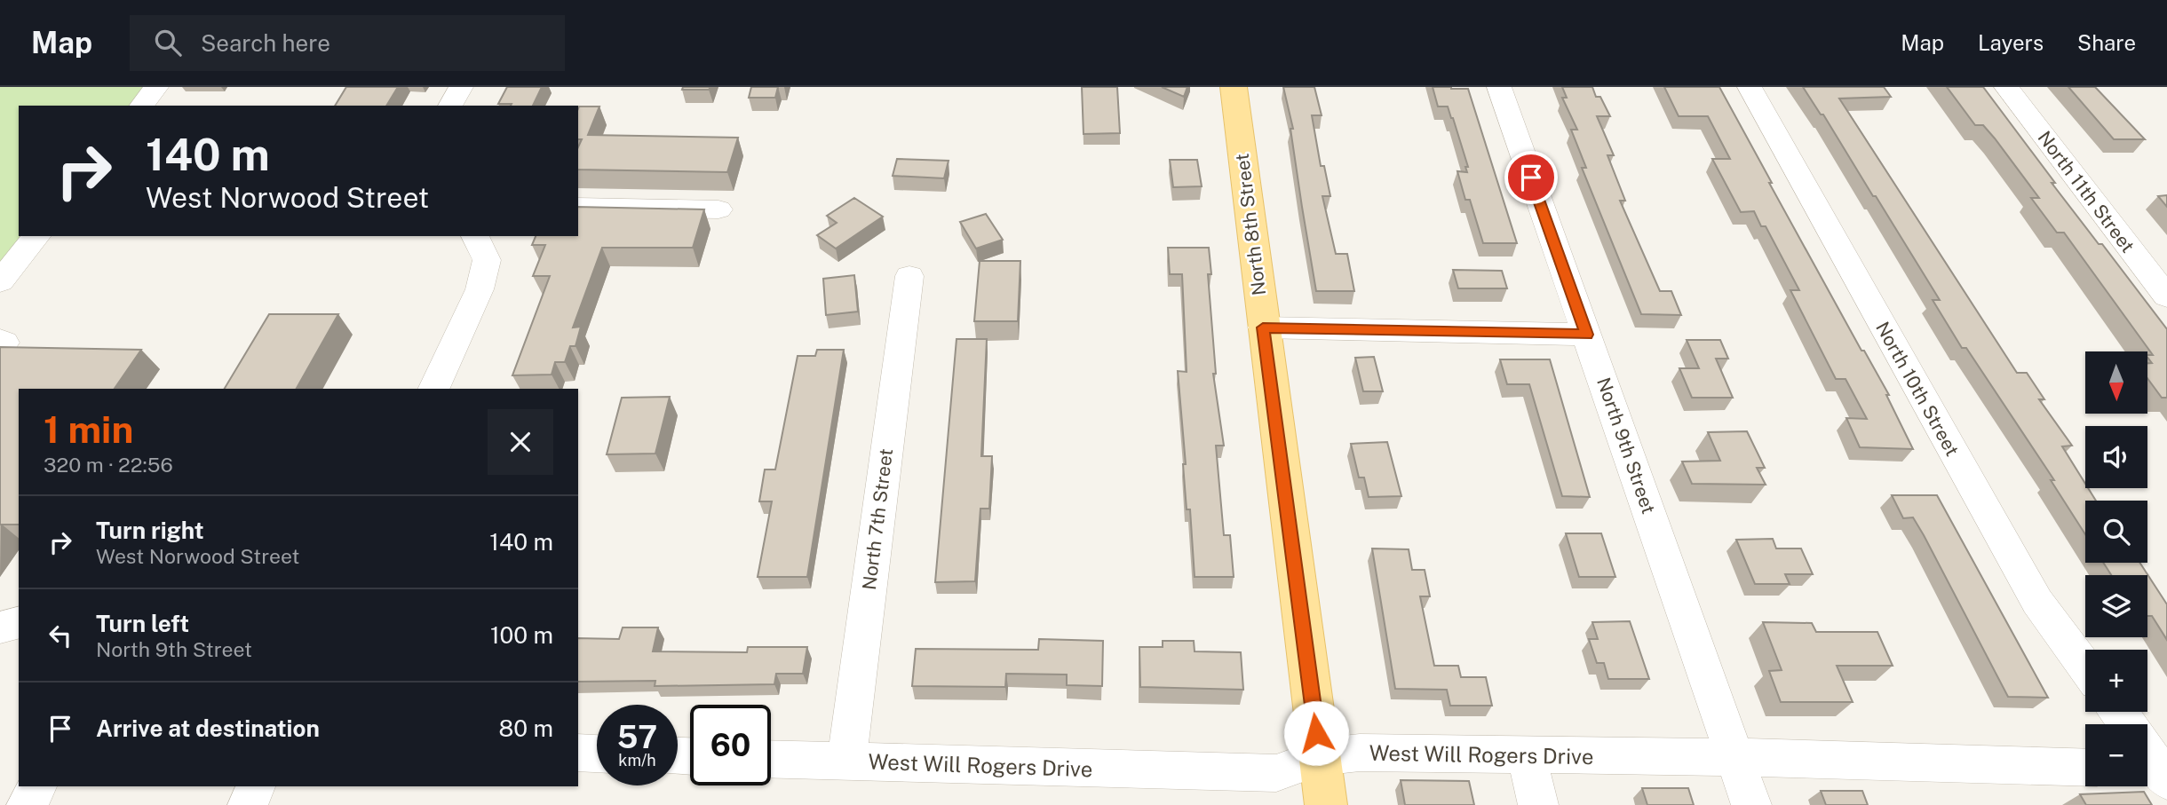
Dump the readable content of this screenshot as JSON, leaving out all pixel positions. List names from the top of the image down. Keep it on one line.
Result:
{"streets":{"main road":["North 8th Street"],"street":["North 11th Street","North 10th Street","North 9th Street","North 7th Street","West Will Rogers Drive"]},"crossings":[["North 8th Street","West Will Rogers Drive"],["North 9th Street","West Will Rogers Drive"],["North 7th Street","West Will Rogers Drive"]],"north":"bottom","page":{"header":"Map","search":"Search here","nav":["Map","Layers","Share"],"turn":["140 m","West Norwood Street"],"map_buttons":["+","−"],"heading":["1 min","320 m · 22:56"],"list":[{"name":"Turn right","note":"West Norwood Street","value":"140 m"},{"name":"Turn left","note":"North 9th Street","value":"100 m"},{"name":"Arrive at destination","value":"80 m"}],"speed":"57 km/h","limit":"60"}}
